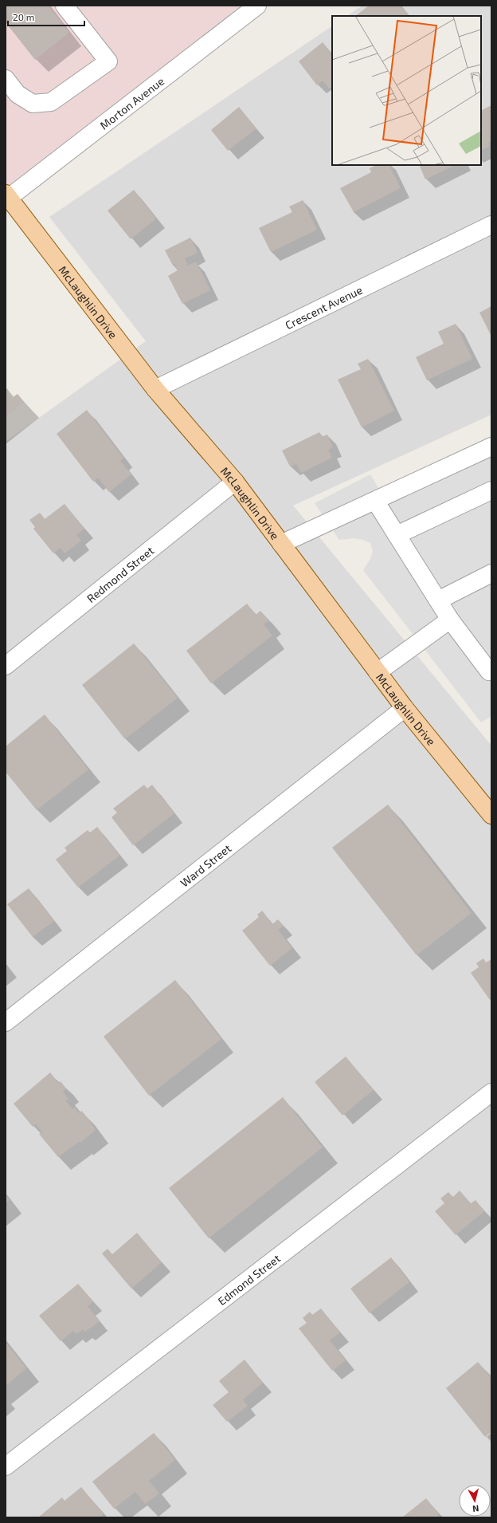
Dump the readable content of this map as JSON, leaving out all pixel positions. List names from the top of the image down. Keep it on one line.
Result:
{"streets":{"main road":["McLaughlin Drive"],"street":["Morton Avenue","Crescent Avenue","Redmond Street","Ward Street","Edmond Street"]},"crossings":[["Morton Avenue","McLaughlin Drive"],["McLaughlin Drive","Crescent Avenue"],["McLaughlin Drive","Redmond Street"],["McLaughlin Drive","Ward Street"]],"scale_bar":"20 m","north":"bottom"}
